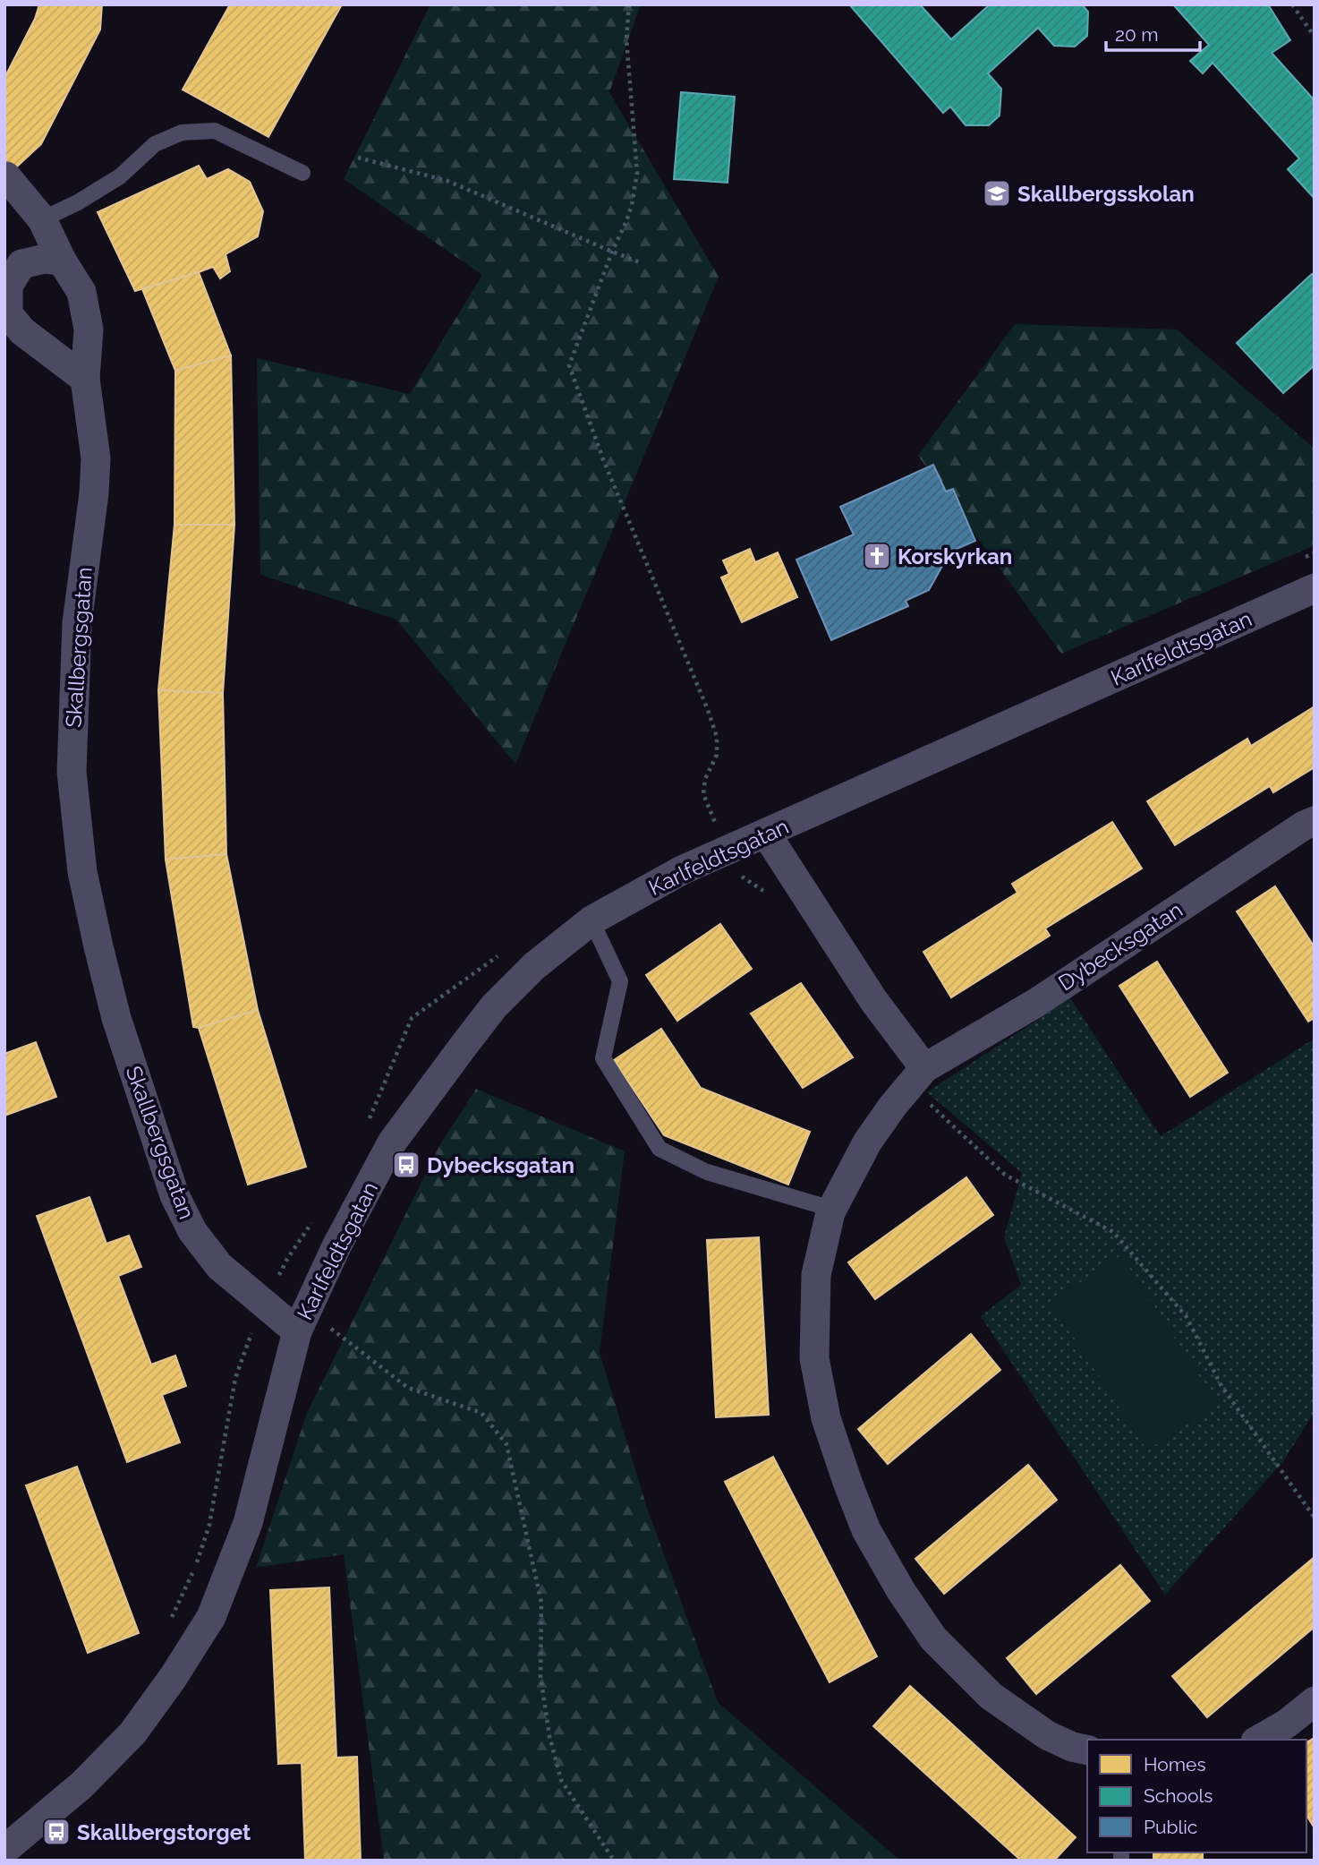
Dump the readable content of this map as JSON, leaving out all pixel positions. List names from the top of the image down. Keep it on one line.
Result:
{"streets":{"street":["Skallbergsgatan","Karlfeldtsgatan","Dybecksgatan"]},"crossings":[["Skallbergsgatan","Karlfeldtsgatan"]],"places":{"school or university":["Skallbergsskolan"],"church":["Korskyrkan"],"bus stop":["Dybecksgatan","Skallbergstorget"]},"legend":["Homes","Schools","Public"],"scale_bar":"20 m"}
